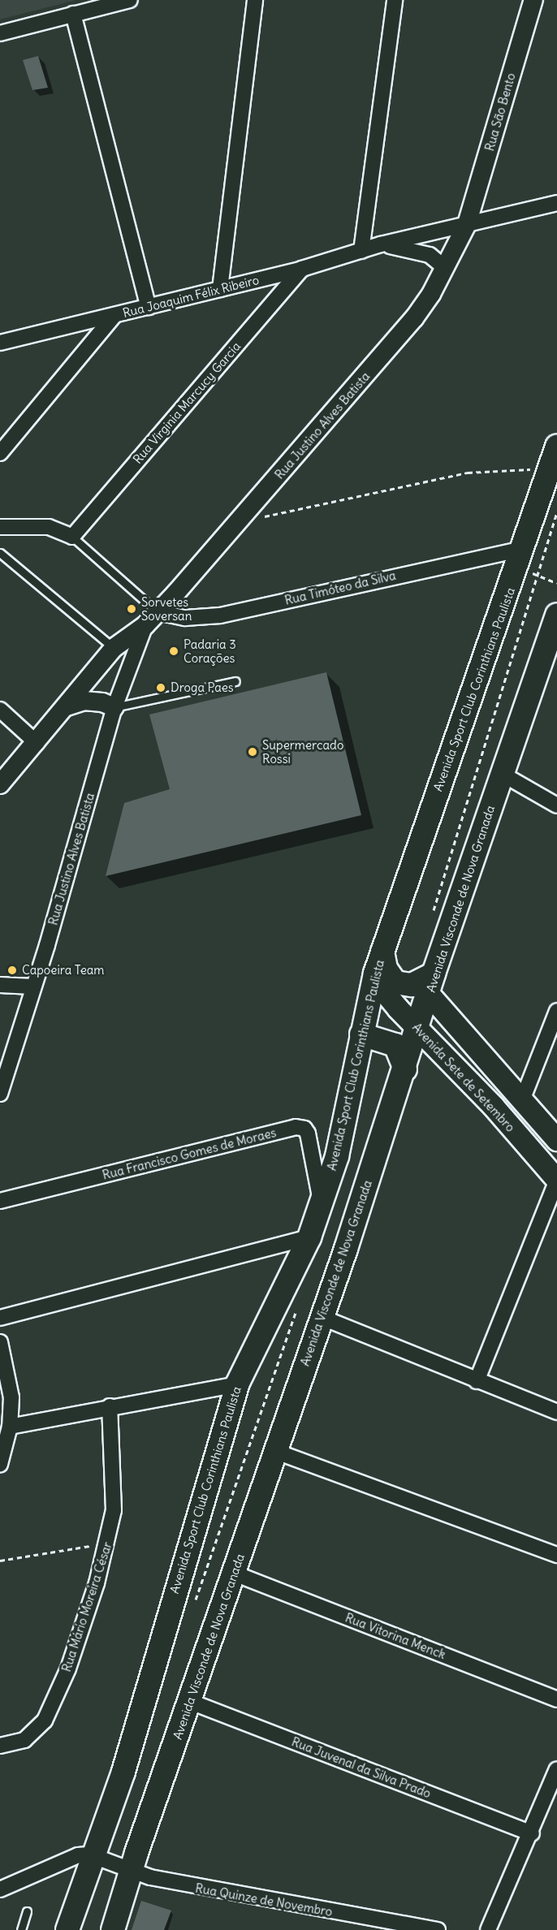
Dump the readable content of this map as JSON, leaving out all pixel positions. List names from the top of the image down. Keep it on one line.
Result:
{"streets":{"main road":["Avenida Sport Club Corinthians Paulista","Avenida Visconde de Nova Granada","Avenida Sete de Setembro"],"street":["Rua São Bento","Rua Joaquim Félix Ribeiro","Rua Virginia Marcucy Garcia","Rua Justino Alves Batista","Rua Timóteo da Silva","Rua Francisco Gomes de Moraes","Rua Mário Moreira César","Rua Vitorina Menck","Rua Juvenal da Silva Prado","Rua Quinze de Novembro"]},"crossings":[["Rua São Bento","Rua Joaquim Félix Ribeiro"],["Rua São Bento","Rua Justino Alves Batista"],["Rua Joaquim Félix Ribeiro","Rua Virginia Marcucy Garcia"],["Rua Joaquim Félix Ribeiro","Rua Justino Alves Batista"],["Rua Justino Alves Batista","Rua Timóteo da Silva"],["Rua Timóteo da Silva","Avenida Sport Club Corinthians Paulista"],["Avenida Sport Club Corinthians Paulista","Avenida Sete de Setembro"],["Avenida Sport Club Corinthians Paulista","Rua Francisco Gomes de Moraes"],["Avenida Sport Club Corinthians Paulista","Rua Quinze de Novembro"],["Avenida Visconde de Nova Granada","Avenida Sete de Setembro"],["Avenida Visconde de Nova Granada","Rua Vitorina Menck"],["Avenida Visconde de Nova Granada","Rua Juvenal da Silva Prado"],["Avenida Visconde de Nova Granada","Rua Quinze de Novembro"]],"places":["Sorvetes Soversan","Padaria 3 Corações","Droga Paes","Supermercado Rossi","Capoeira Team"]}
